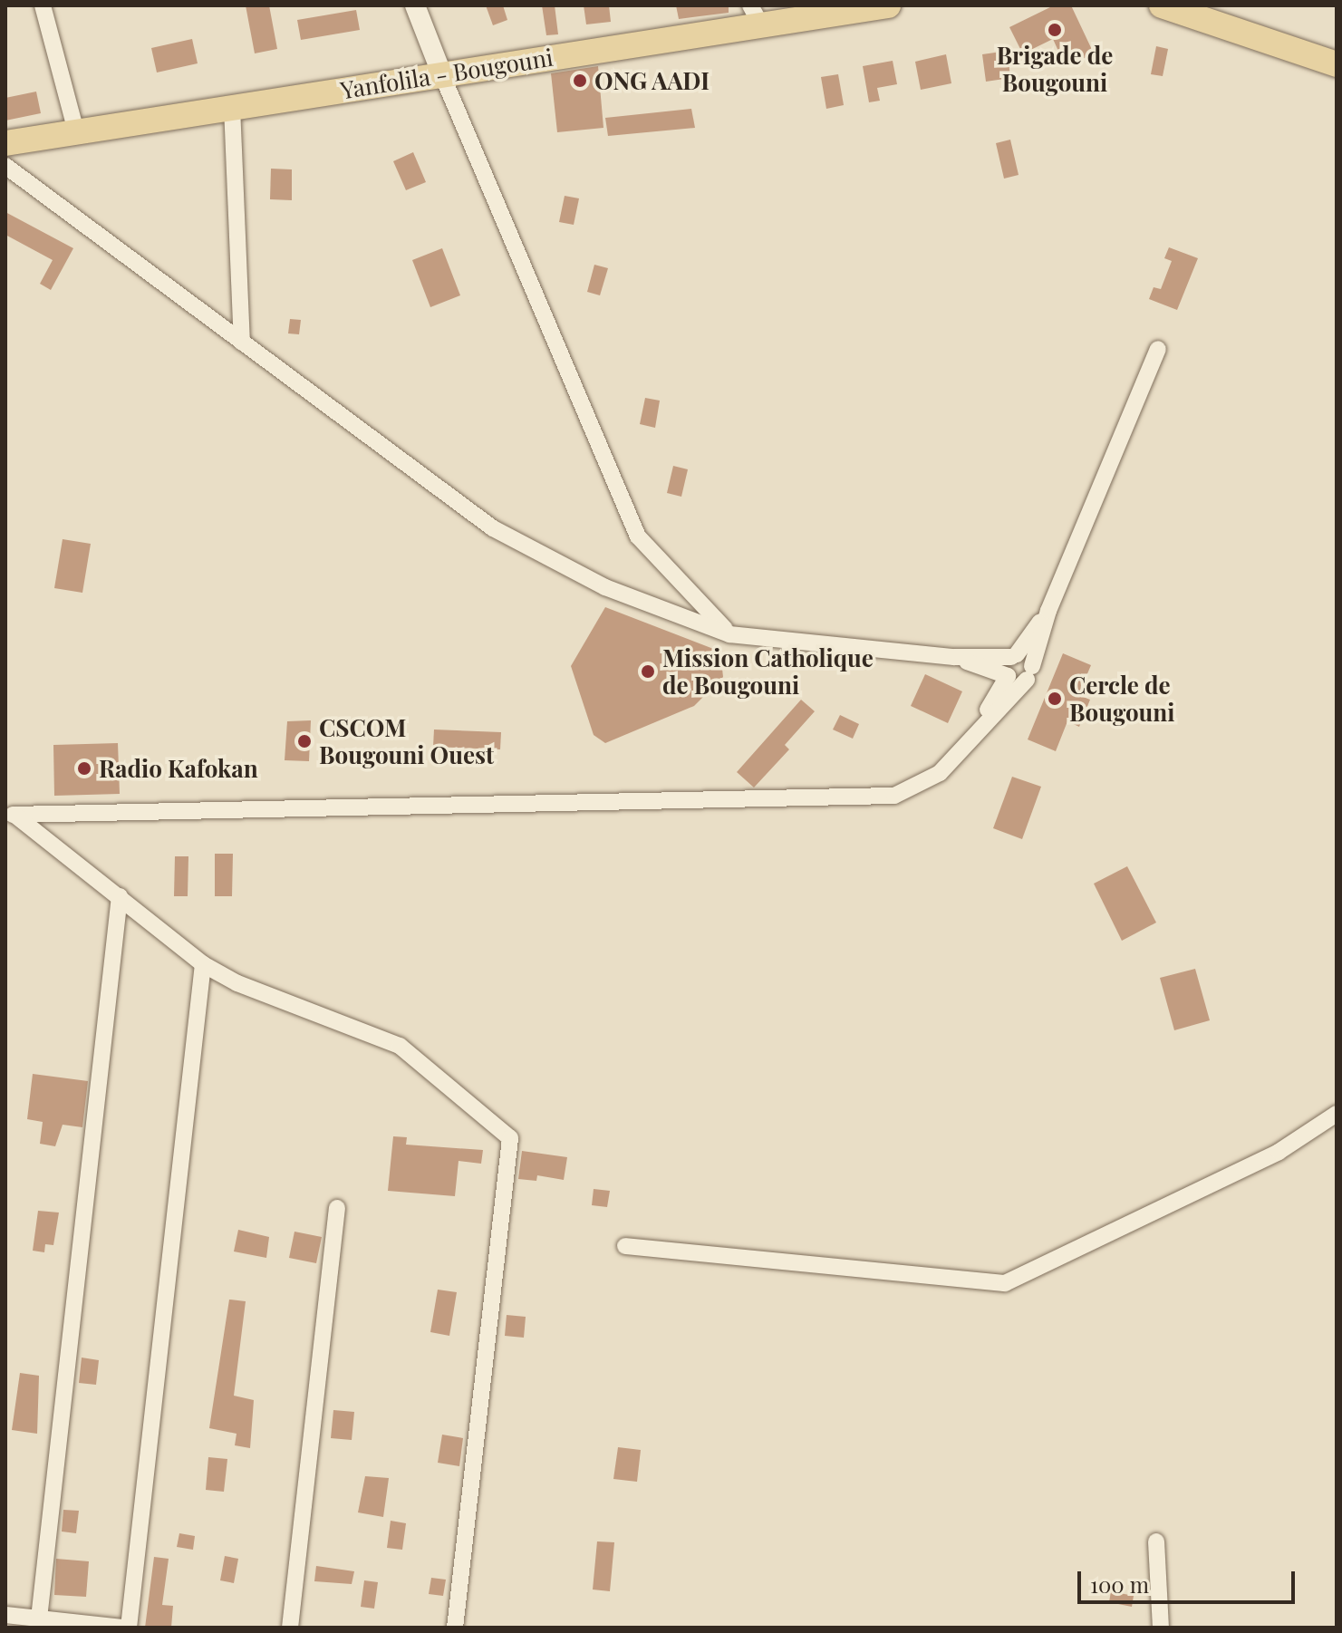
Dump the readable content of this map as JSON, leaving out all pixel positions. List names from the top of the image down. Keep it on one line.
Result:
{"streets":{"main road":["Yanfolila - Bougouni"]},"places":["Brigade de Bougouni","ONG AADI","Mission Catholique de Bougouni","Cercle de Bougouni","CSCOM Bougouni Ouest","Radio Kafokan"],"scale_bar":"100 m"}
